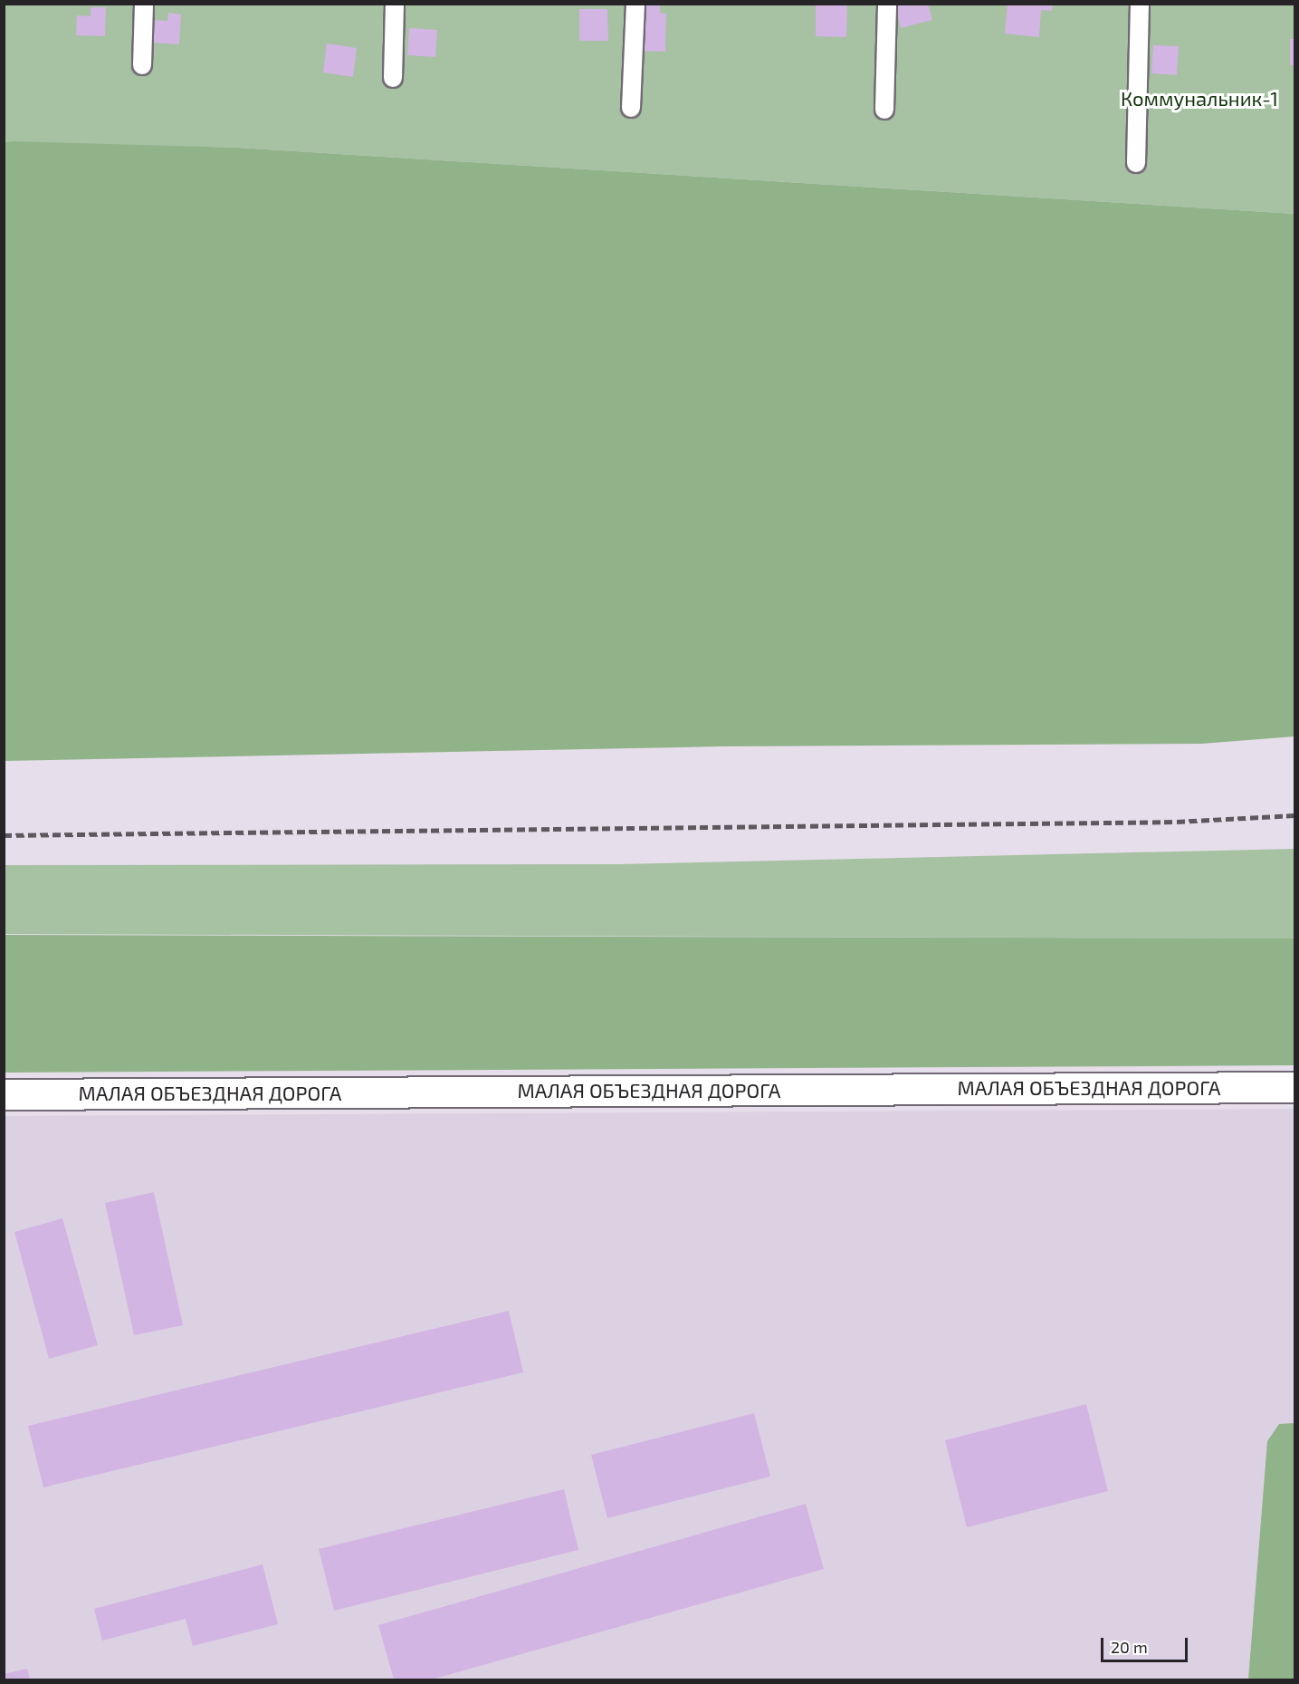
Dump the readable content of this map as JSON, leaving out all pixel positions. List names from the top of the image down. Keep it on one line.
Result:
{"streets":{"street":["МАЛАЯ ОБЪЕЗДНАЯ ДОРОГА"]},"parks":["Коммунальник-1"],"scale_bar":"20 m"}
